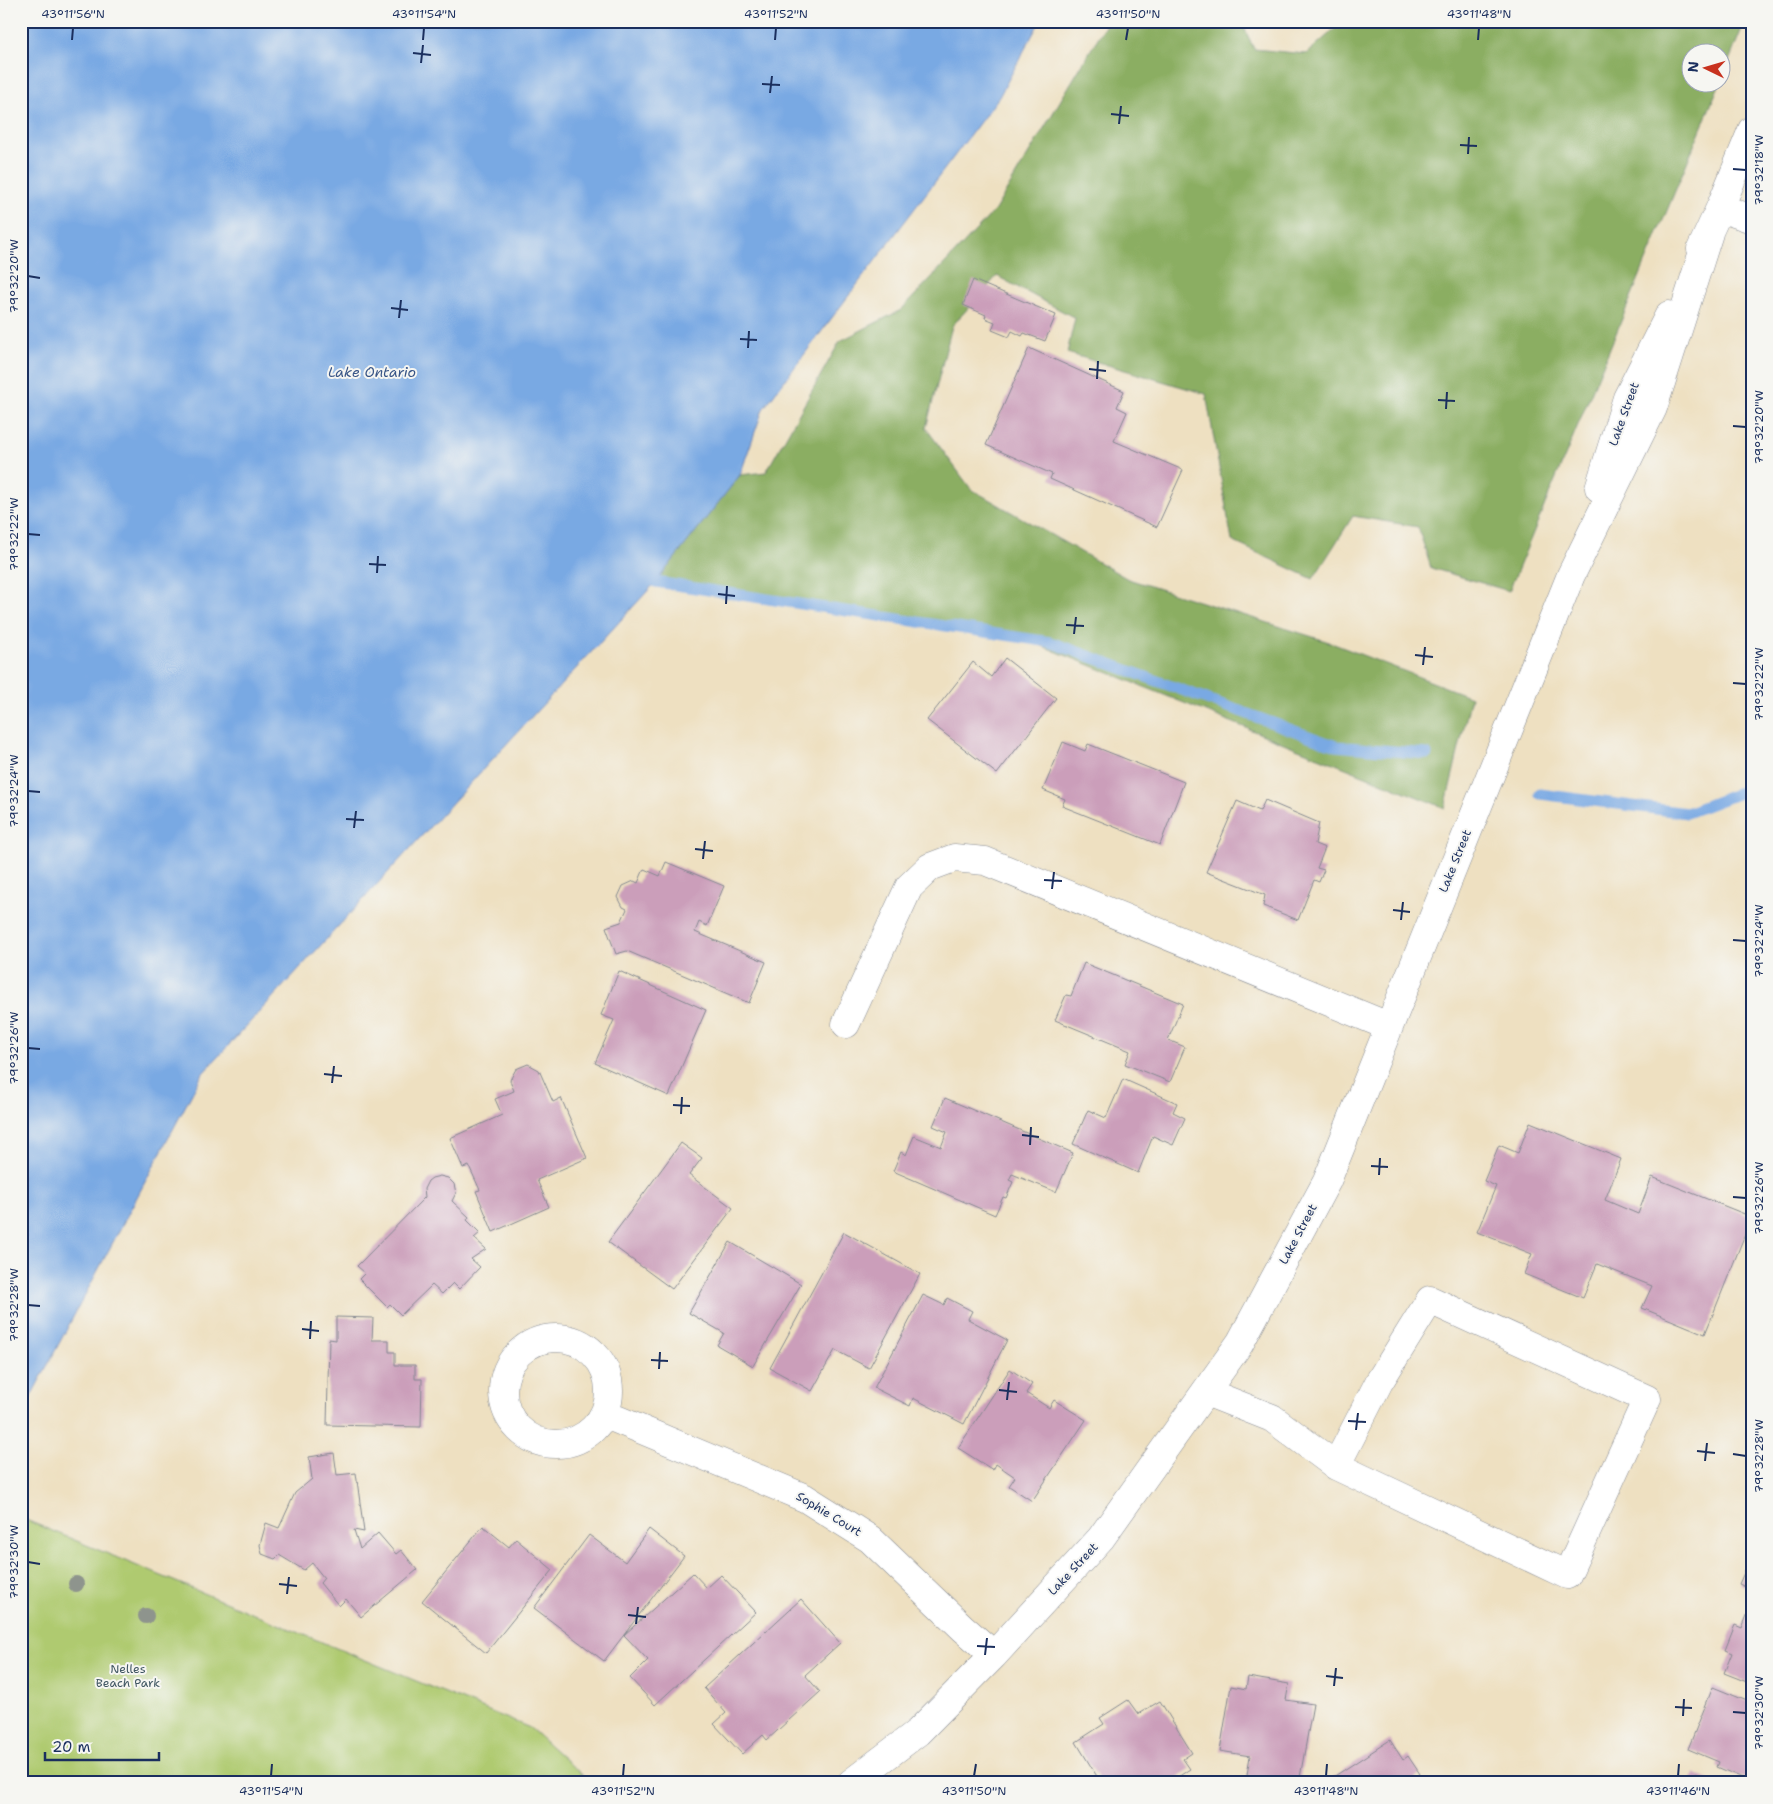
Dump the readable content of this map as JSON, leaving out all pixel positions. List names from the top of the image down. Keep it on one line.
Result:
{"streets":{"street":["Lake Street","Sophie Court"]},"crossings":[["Lake Street","Sophie Court"]],"water":["Lake Ontario"],"parks":["Nelles Beach Park"],"scale_bar":"20 m","north":"left","coordinates":["43°11'56\"N","43°11'54\"N","43°11'52\"N","43°11'50\"N","43°11'48\"N","79°32'18\"W","79°32'20\"W","79°32'22\"W","79°32'24\"W","79°32'26\"W","79°32'28\"W","79°32'30\"W","43°11'46\"N"]}
